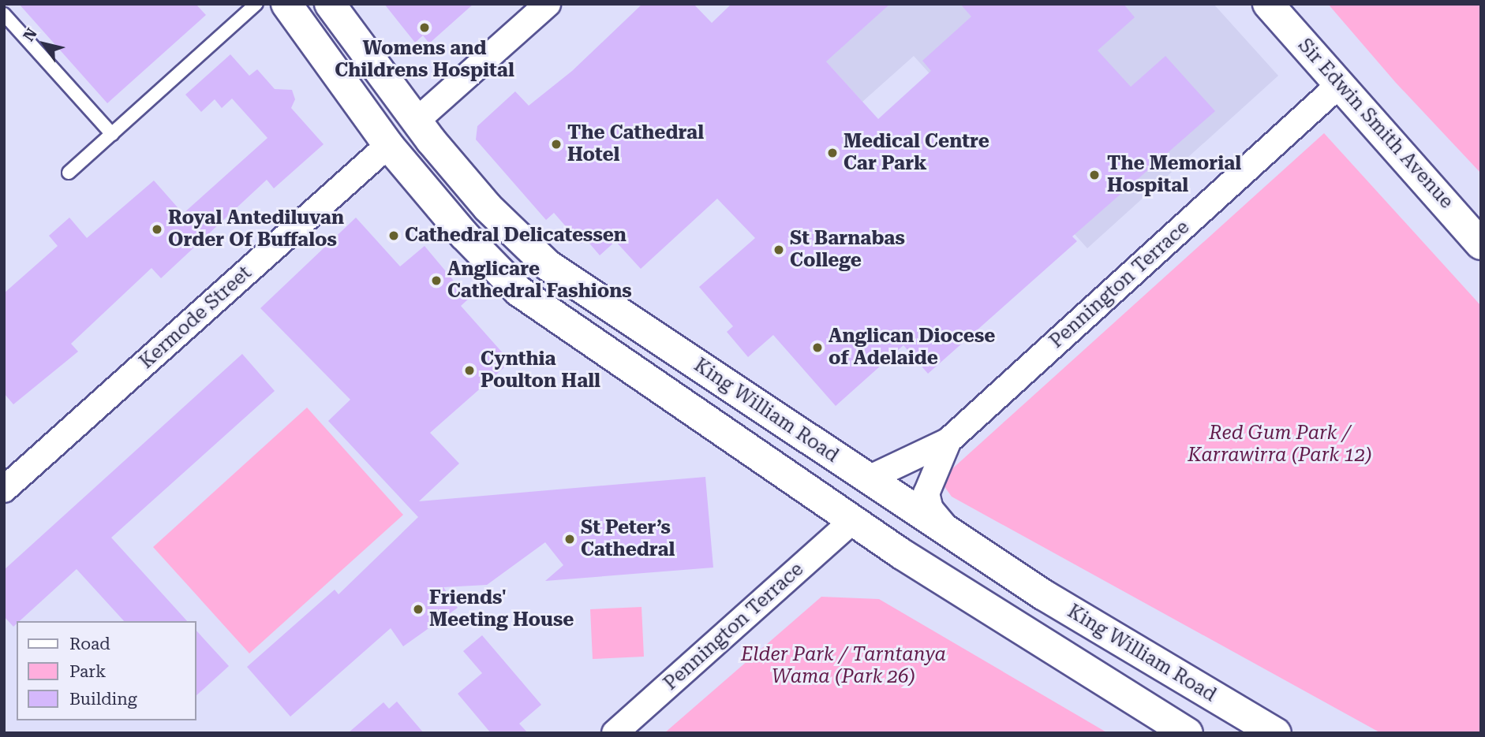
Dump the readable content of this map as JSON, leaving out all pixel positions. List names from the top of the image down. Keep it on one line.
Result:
{"streets":{"main road":["Sir Edwin Smith Avenue","King William Road"],"street":["Pennington Terrace","Kermode Street"]},"crossings":[["Sir Edwin Smith Avenue","Pennington Terrace"],["Pennington Terrace","King William Road"]],"parks":["Red Gum Park / Karrawirra (Park 12)","Elder Park / Tarntanya Wama (Park 26)"],"places":["Womens and Childrens Hospital","The Cathedral Hotel","Medical Centre Car Park","The Memorial Hospital","Royal Antediluvan Order Of Buffalos","Cathedral Delicatessen","St Barnabas College","Anglicare Cathedral Fashions","Anglican Diocese of Adelaide","Cynthia Poulton Hall","St Peter’s Cathedral","Friends' Meeting House"],"legend":["Road","Park","Building"],"north":"top left"}
